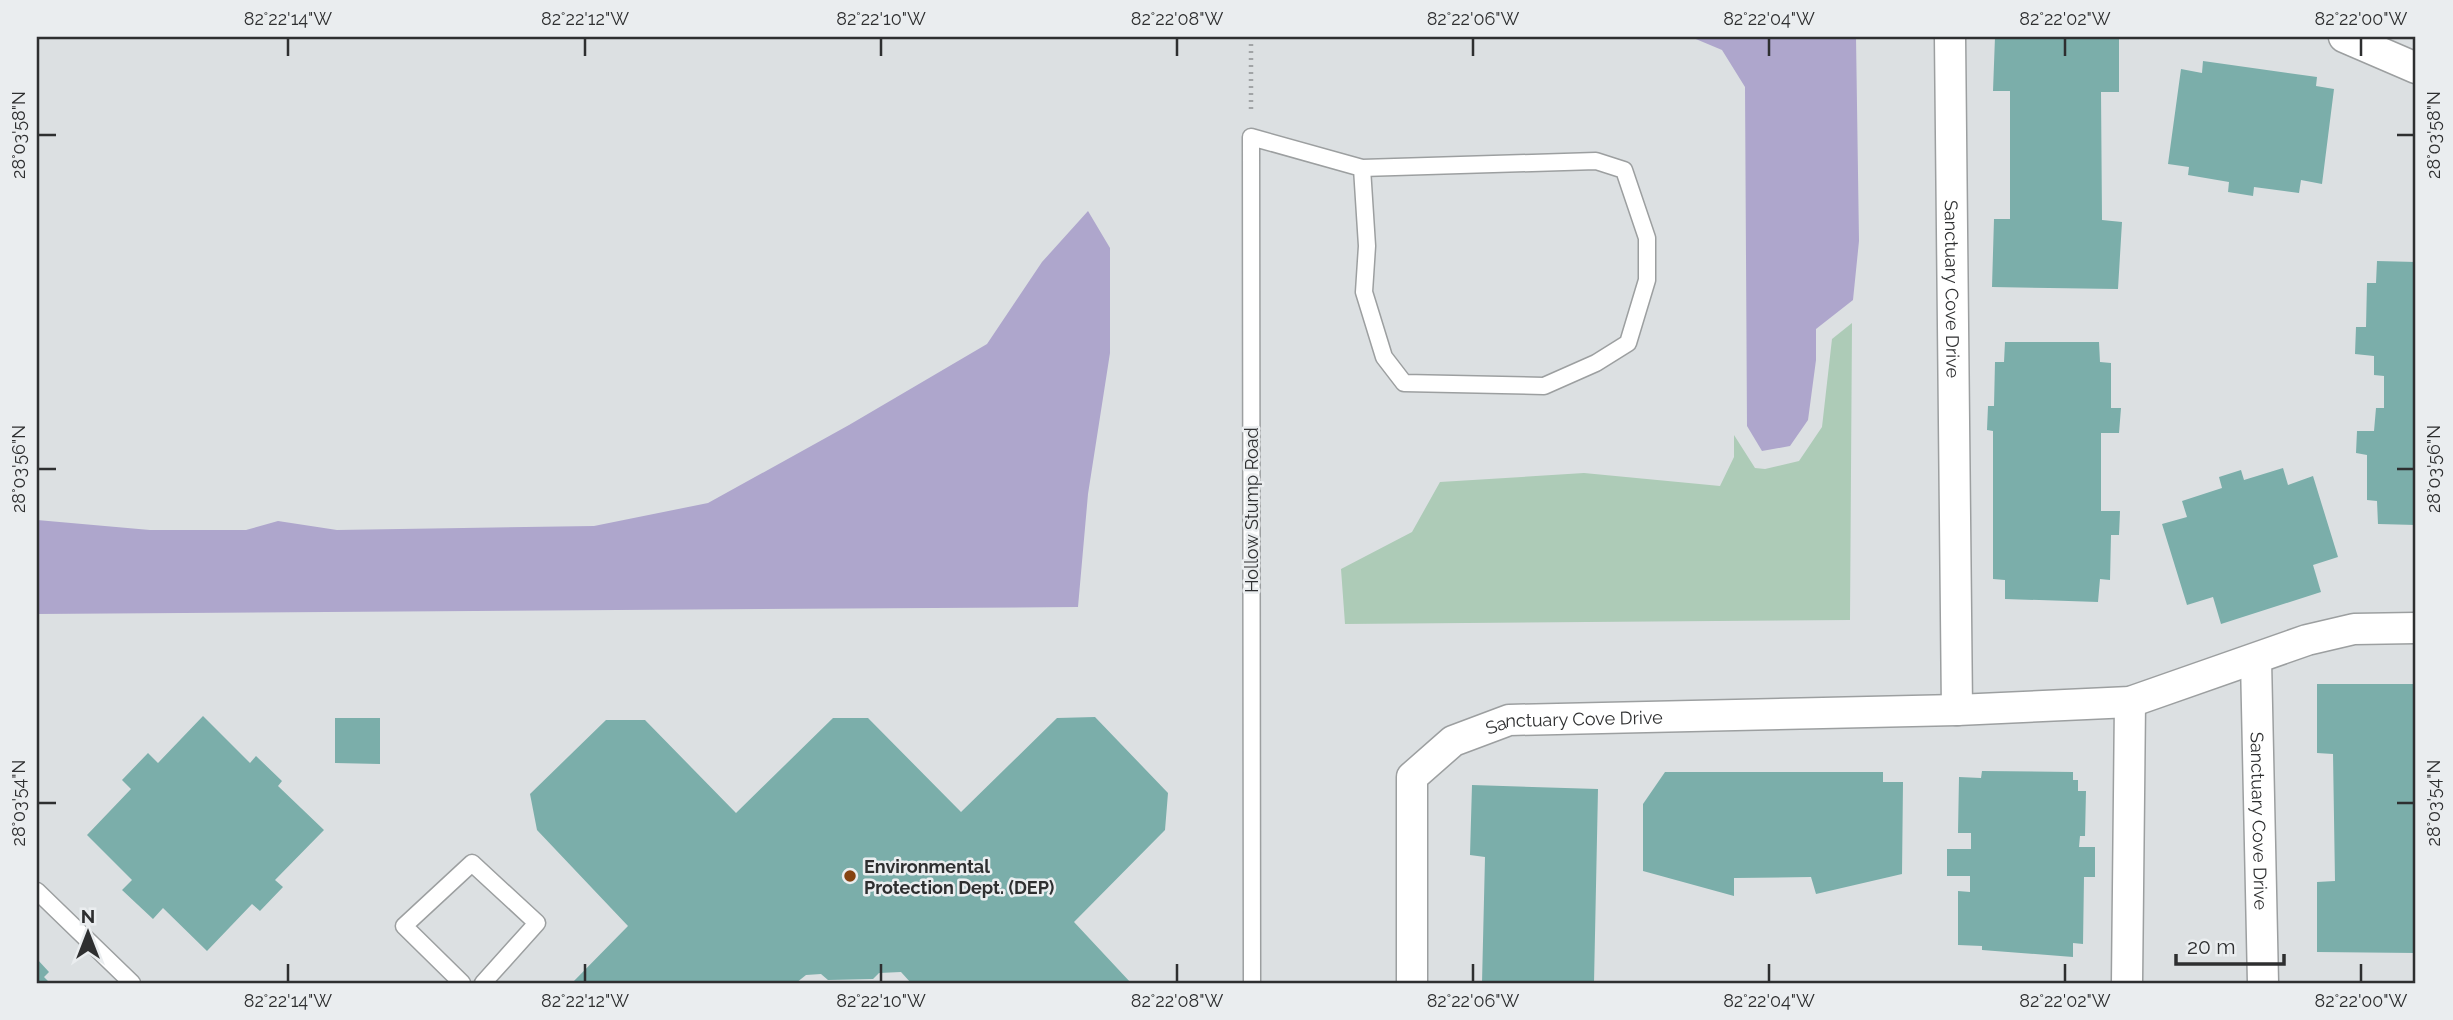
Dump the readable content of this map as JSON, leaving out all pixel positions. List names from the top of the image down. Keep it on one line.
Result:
{"streets":{"street":["Sanctuary Cove Drive"],"lane":["Hollow Stump Road"]},"places":["Environmental Protection Dept. (DEP)"],"scale_bar":"20 m","north":"top","coordinates":["82°22'14\"W","82°22'12\"W","82°22'10\"W","82°22'08\"W","82°22'06\"W","82°22'04\"W","82°22'02\"W","82°22'00\"W","28°03'58\"N","28°03'56\"N","28°03'54\"N"]}
